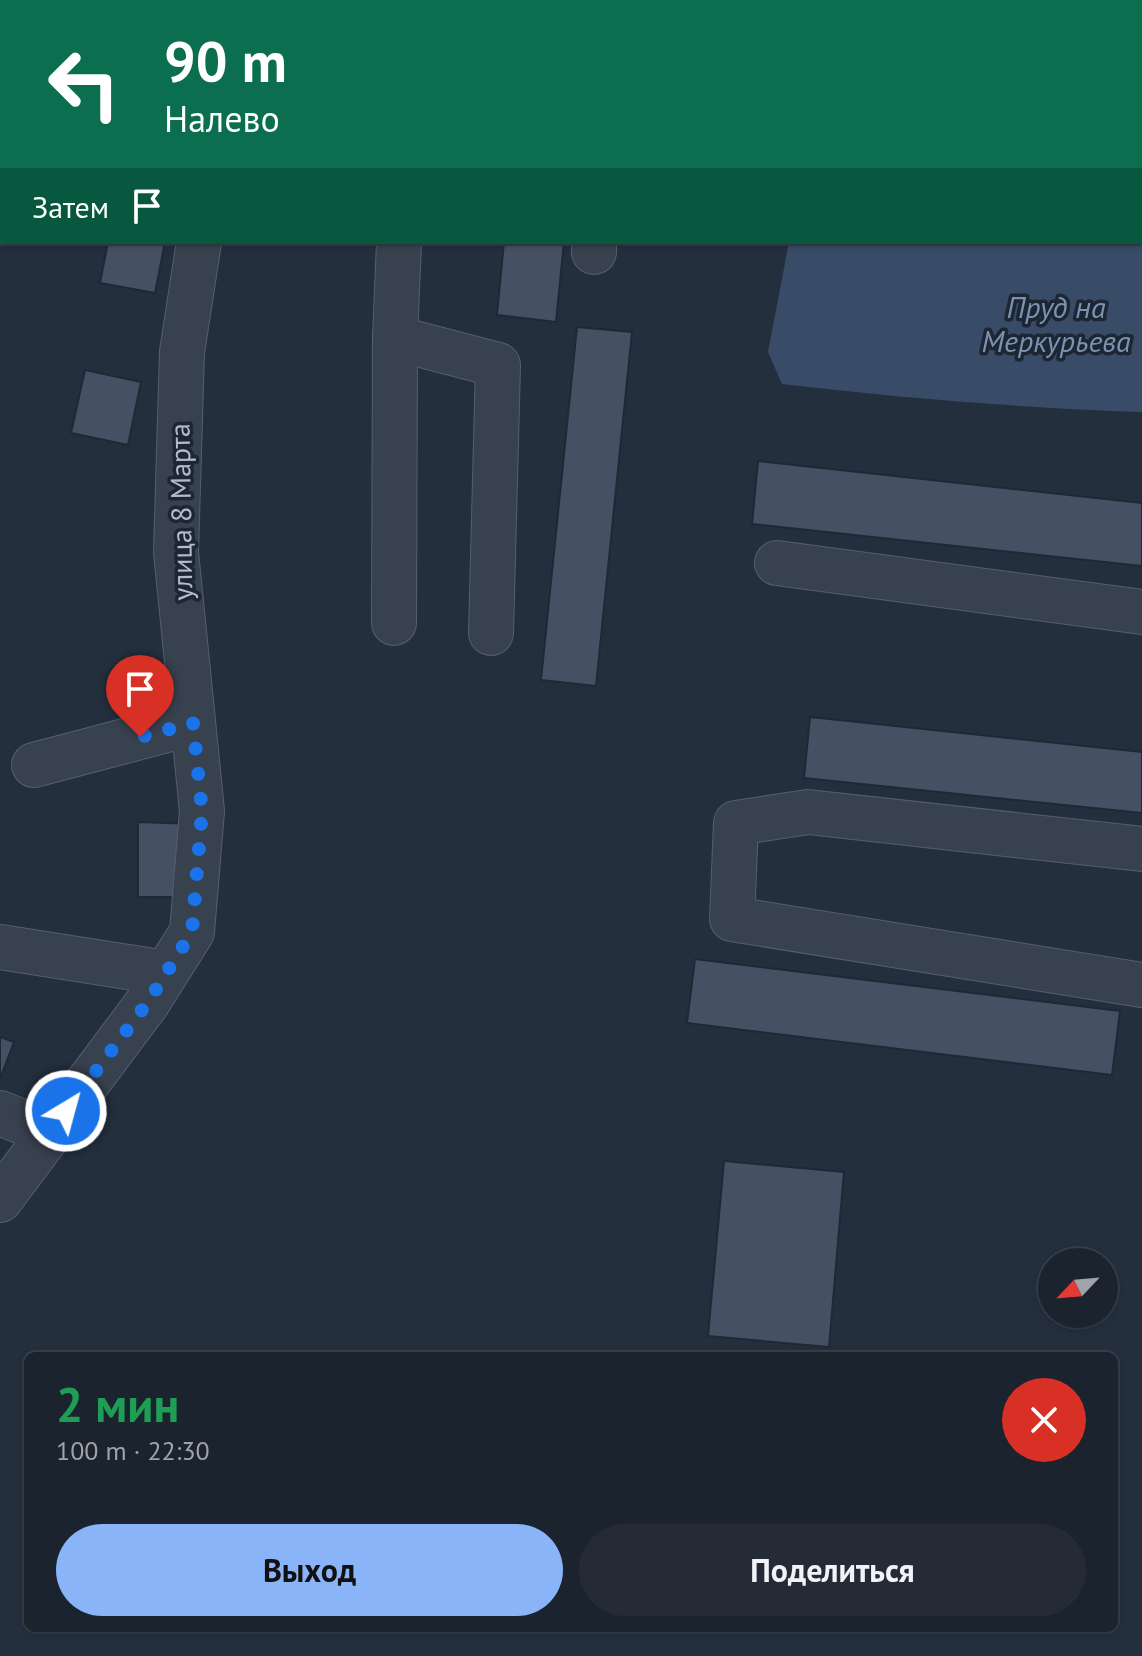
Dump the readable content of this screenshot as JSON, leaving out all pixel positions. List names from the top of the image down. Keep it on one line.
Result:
{"streets":{"street":["улица 8 Марта"]},"water":["Пруд на Меркурьева"],"north":"bottom left","page":{"turn":["90 m","Налево"],"then":"Затем","heading":["2 мин","100 m · 22:30"],"buttons":["Выход","Поделиться"]}}
